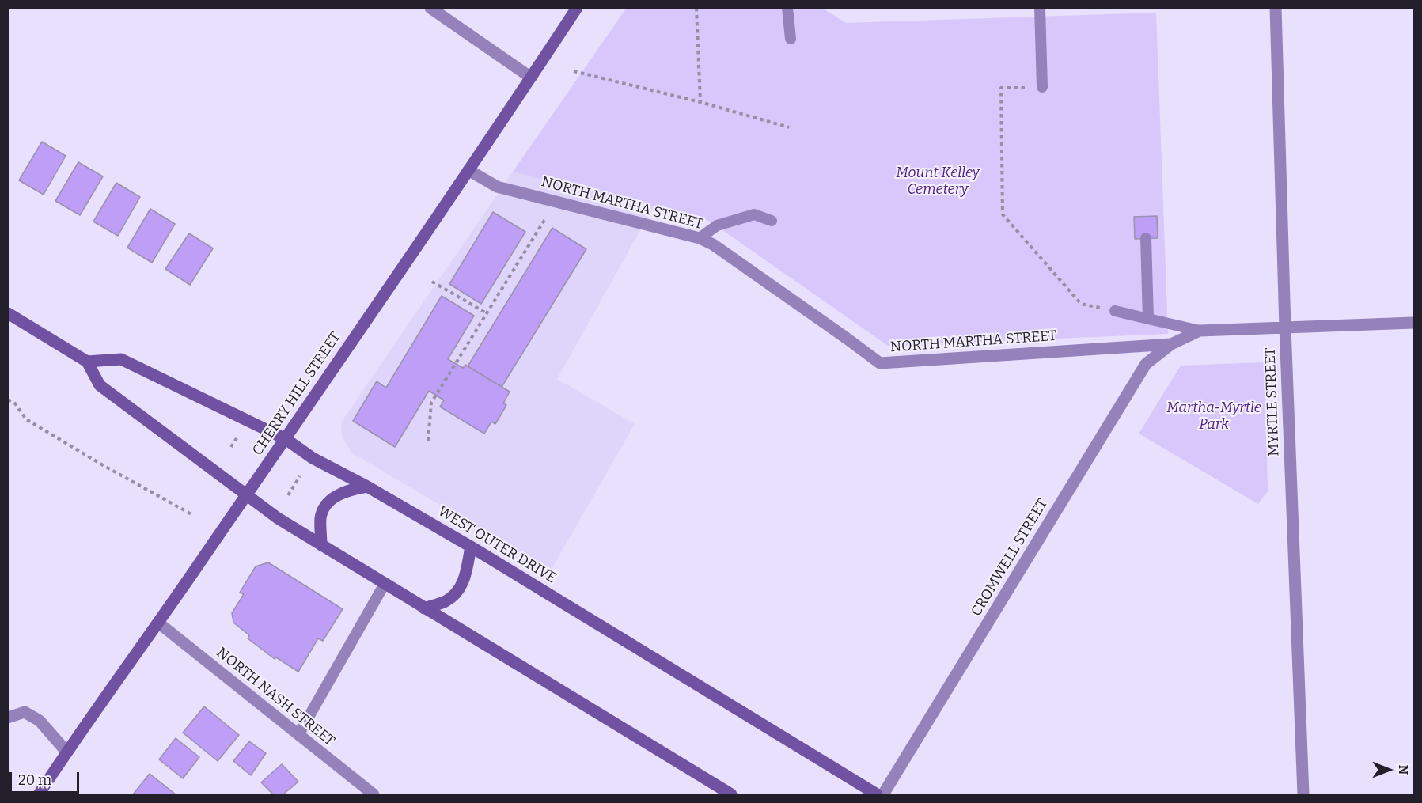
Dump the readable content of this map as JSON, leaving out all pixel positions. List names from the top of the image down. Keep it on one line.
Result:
{"streets":{"main road":["CHERRY HILL STREET","WEST OUTER DRIVE"],"street":["NORTH MARTHA STREET","MYRTLE STREET","CROMWELL STREET","NORTH NASH STREET"]},"crossings":[["NORTH MARTHA STREET","CHERRY HILL STREET"],["NORTH MARTHA STREET","MYRTLE STREET"],["NORTH MARTHA STREET","CROMWELL STREET"],["CHERRY HILL STREET","WEST OUTER DRIVE"],["CHERRY HILL STREET","NORTH NASH STREET"]],"parks":["Mount Kelley Cemetery","Martha-Myrtle Park"],"scale_bar":"20 m","north":"right"}
